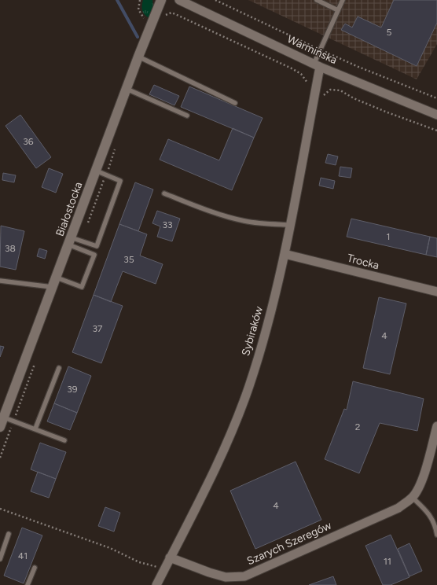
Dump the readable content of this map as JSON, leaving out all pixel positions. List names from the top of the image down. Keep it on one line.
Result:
{"streets":{"street":["Warmińska","Białostocka","Trocka","Sybiraków","Szarych Szeregów"]},"crossings":[["Warmińska","Sybiraków"],["Trocka","Sybiraków"],["Sybiraków","Szarych Szeregów"]],"house_numbers":["5","36","33","1","38","35","37","4","39","2","4","41","11"]}
